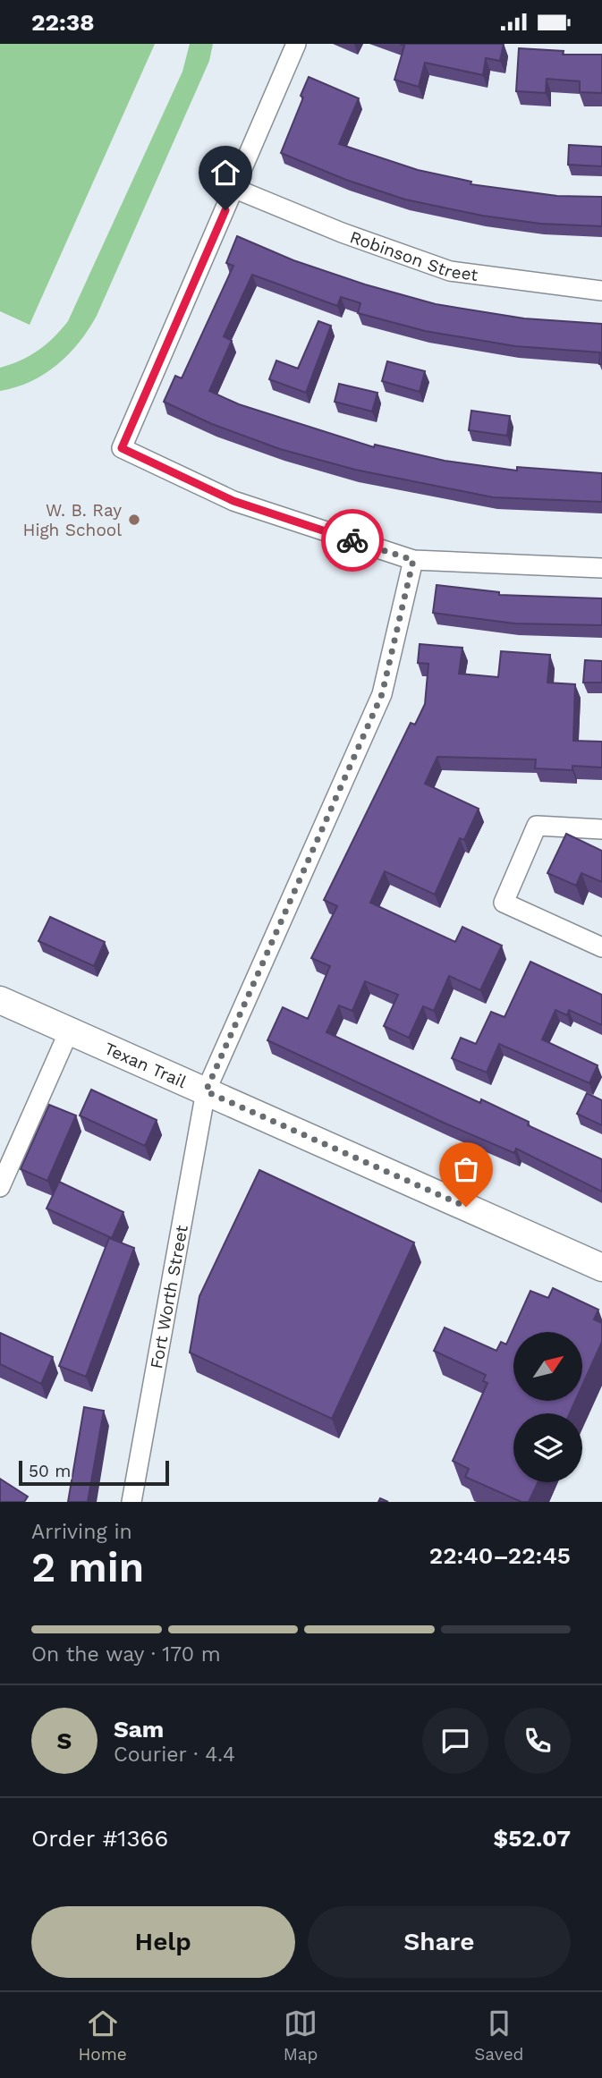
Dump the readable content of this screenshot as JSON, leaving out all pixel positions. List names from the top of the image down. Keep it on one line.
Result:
{"streets":{"street":["Robinson Street","Texan Trail","Fort Worth Street"]},"crossings":[["Texan Trail","Fort Worth Street"]],"places":["W. B. Ray High School"],"scale_bar":"50 m","north":"top right","page":{"status":"22:38","scale":"50 m","heading":["2 min","Arriving in","22:40–22:45"],"panel":["Sam","Courier · 4.4","Order #1366","$52.07"],"bar":"On the way · 170 m","round":"S","buttons":["Help","Share"],"tabs":["Home","Map","Saved"]}}
